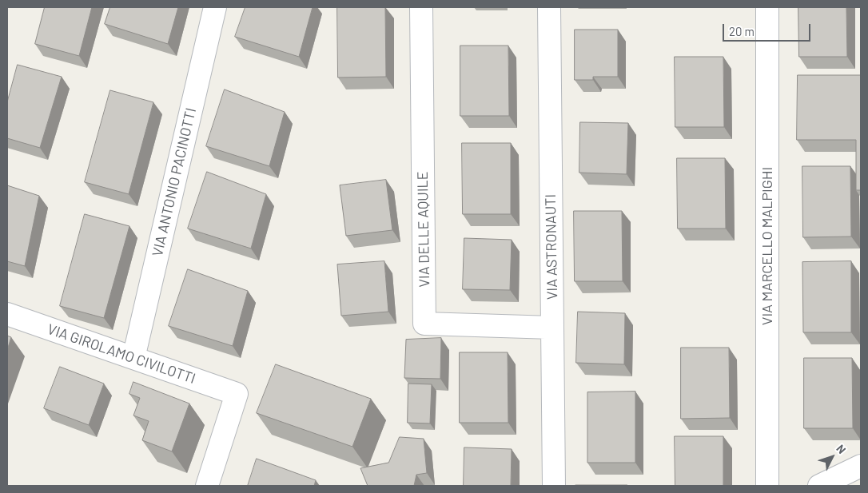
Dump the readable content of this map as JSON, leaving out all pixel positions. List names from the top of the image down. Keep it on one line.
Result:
{"streets":{"street":["VIA ANTONIO PACINOTTI","VIA DELLE AQUILE","VIA MARCELLO MALPIGHI","VIA ASTRONAUTI","VIA GIROLAMO CIVILOTTI"]},"crossings":[["VIA ANTONIO PACINOTTI","VIA GIROLAMO CIVILOTTI"],["VIA DELLE AQUILE","VIA ASTRONAUTI"]],"scale_bar":"20 m","north":"top right"}
